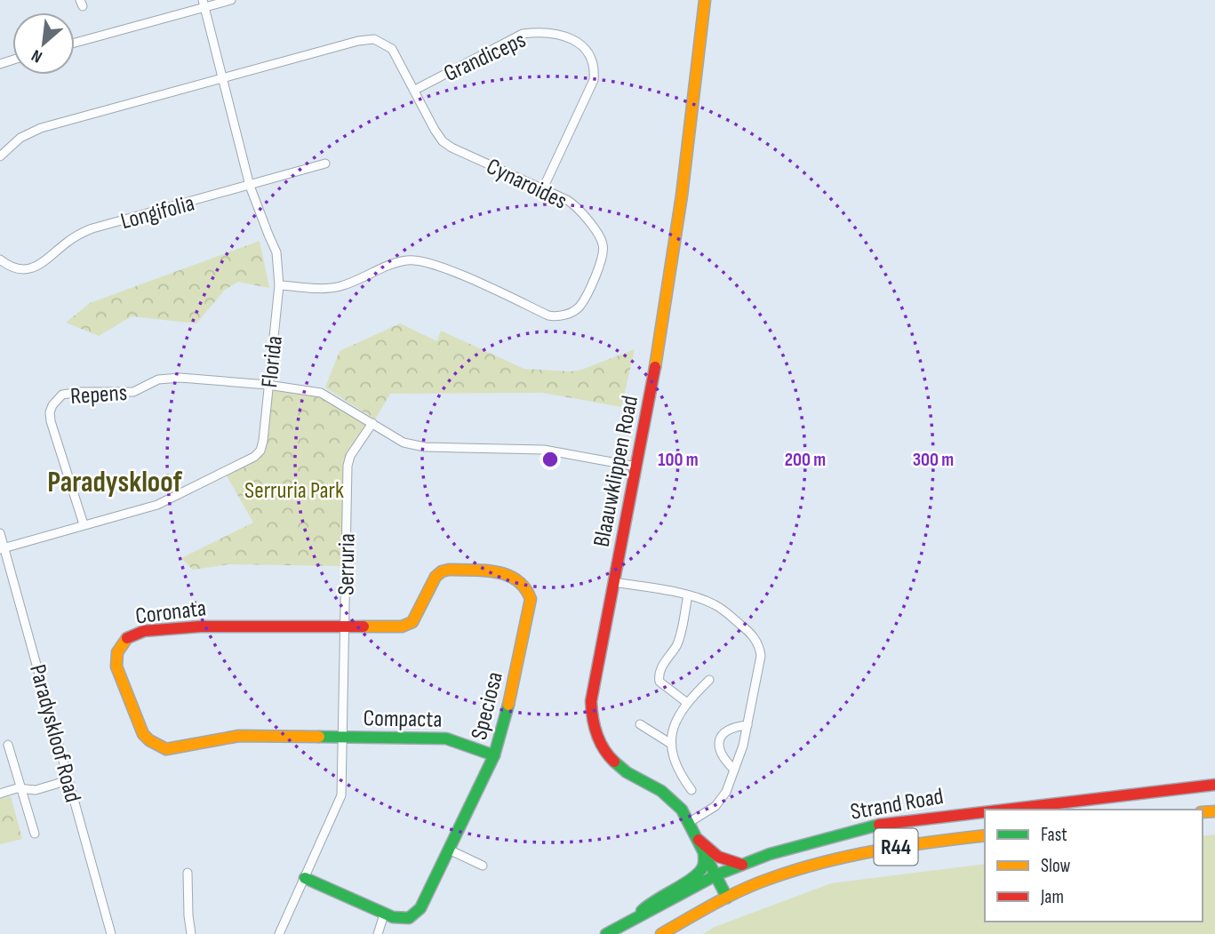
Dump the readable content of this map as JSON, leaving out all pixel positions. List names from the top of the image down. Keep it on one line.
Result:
{"streets":{"street":["Grandiceps","Cynaroides","Longifolia","Florida","Repens","Blaauwklippen Road","Serruria","Coronata","Speciosa","Compacta","Paradyskloof Road","Strand Road","R44"]},"crossings":[["Grandiceps","Cynaroides"],["Cynaroides","Florida"],["Longifolia","Florida"],["Florida","Repens"],["Florida","Paradyskloof Road"],["Repens","Serruria"],["Blaauwklippen Road","Strand Road"],["Serruria","Coronata"],["Serruria","Speciosa"],["Serruria","Compacta"],["Coronata","Speciosa"],["Coronata","Compacta"],["Speciosa","Compacta"]],"districts":["Paradyskloof"],"parks":["Serruria Park"],"legend":["Fast","Slow","Jam"],"north":"bottom left","rings":["100 m","200 m","300 m"]}
